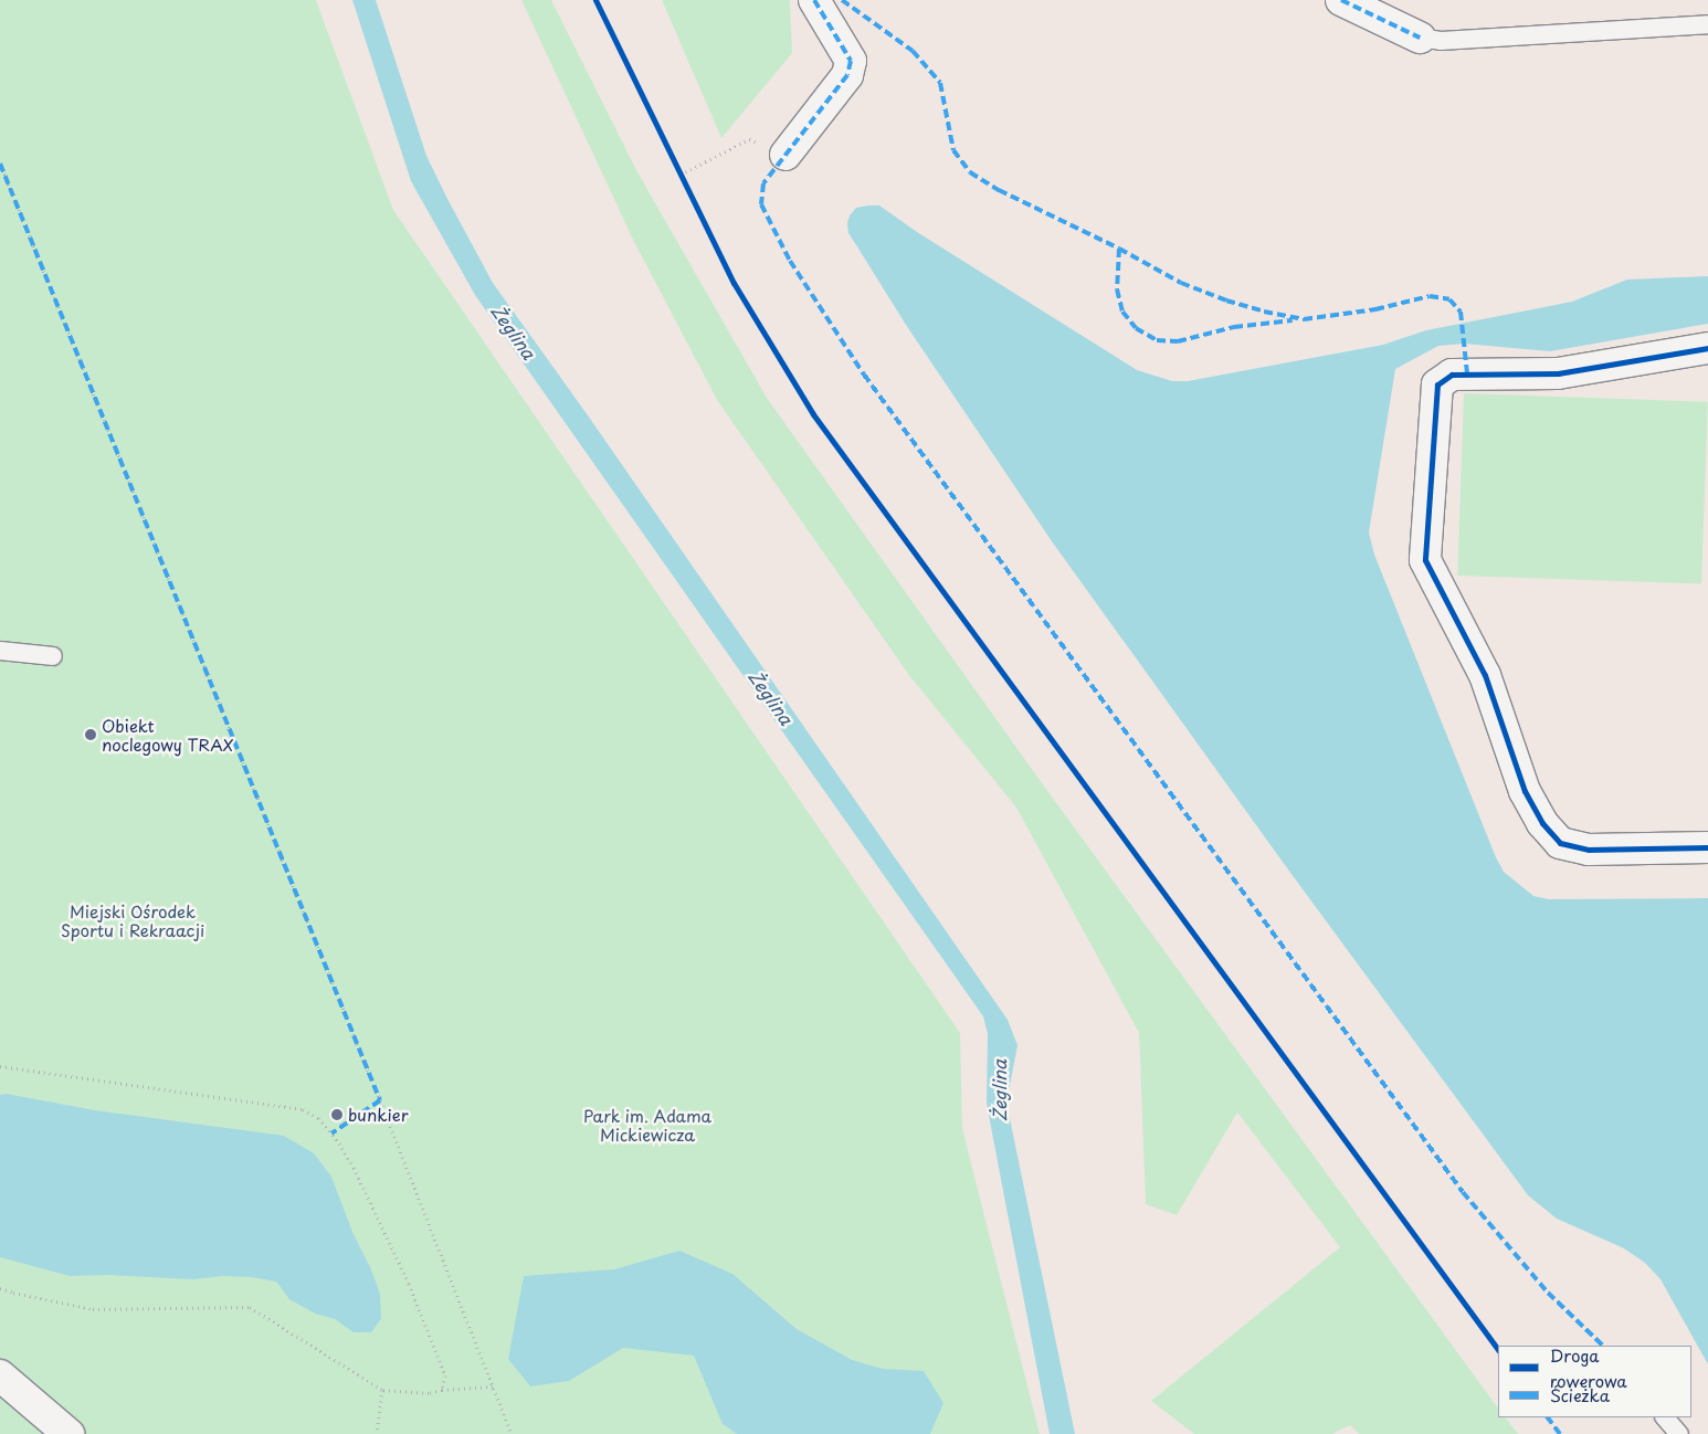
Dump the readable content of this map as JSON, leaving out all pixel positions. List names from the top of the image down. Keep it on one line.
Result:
{"water":["Żeglina"],"parks":["Miejski Ośrodek Sportu i Rekraacji","Park im. Adama Mickiewicza"],"places":["Obiekt noclegowy TRAX","bunkier"],"legend":["Droga rowerowa","Ścieżka"]}
